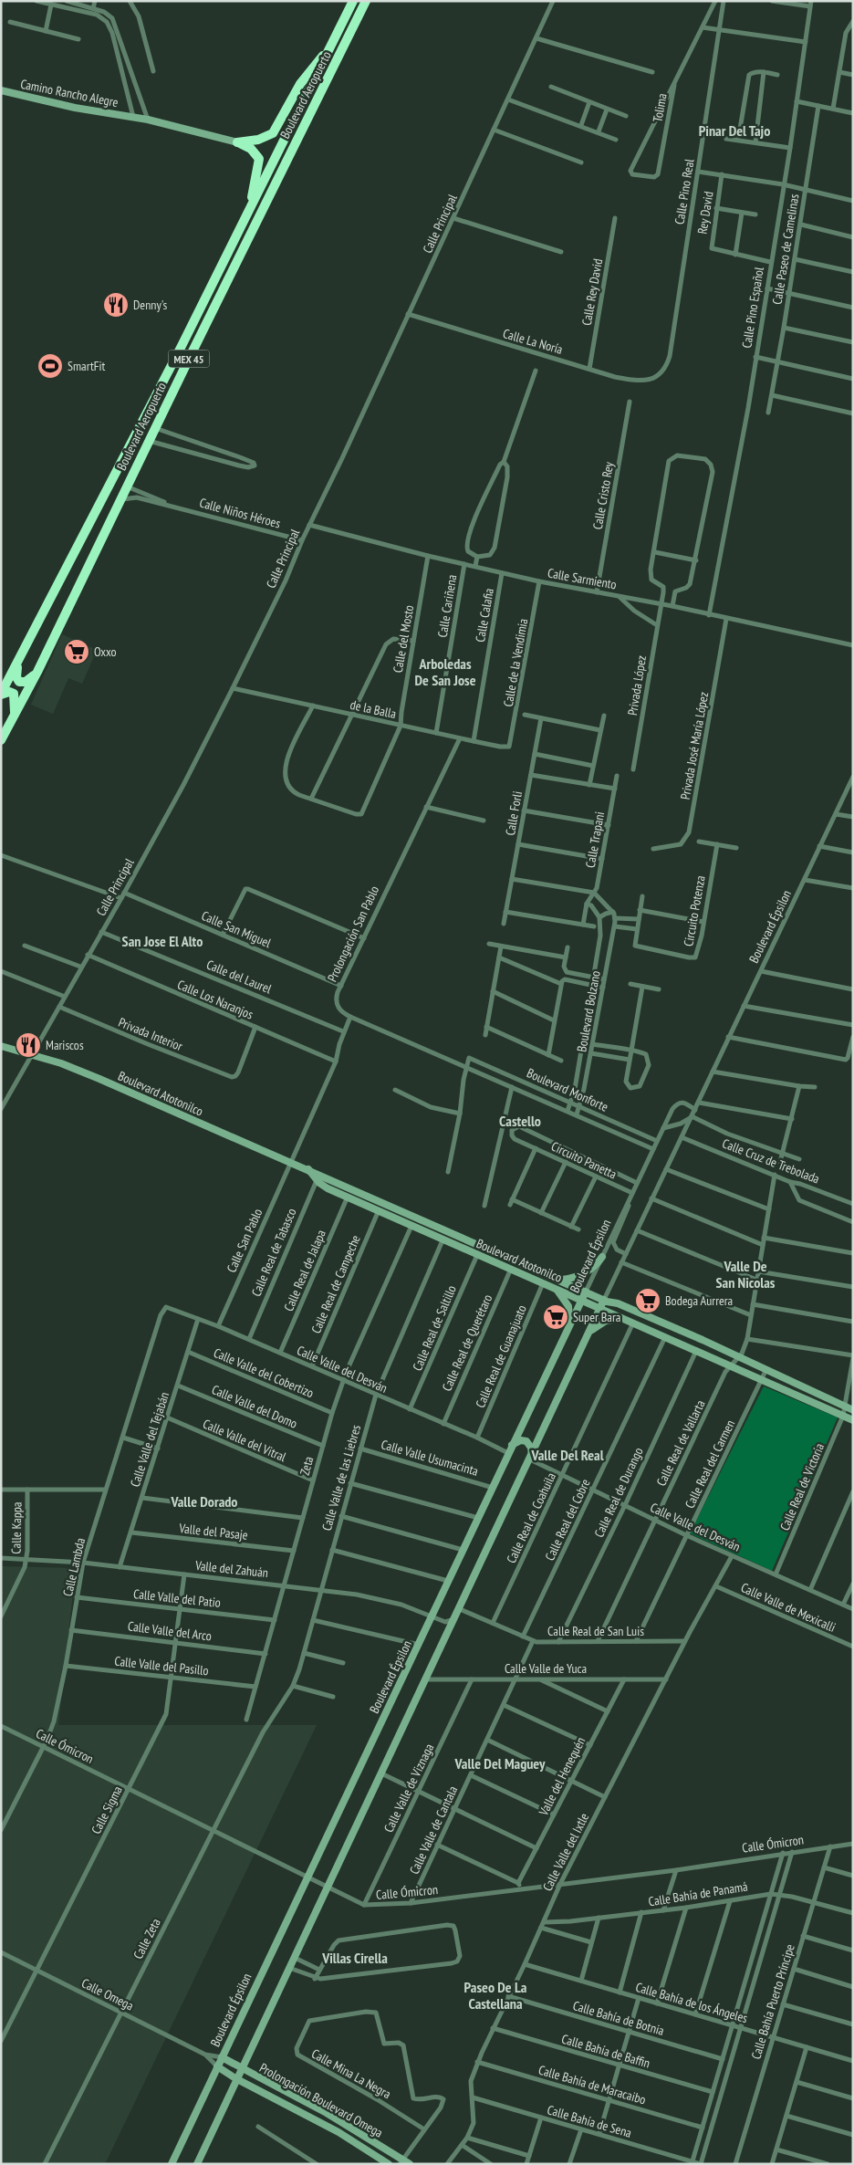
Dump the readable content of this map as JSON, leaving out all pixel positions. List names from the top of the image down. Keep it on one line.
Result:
{"streets":{"highway":["Boulevard Aeropuerto","MEX 45"],"street":["Camino Rancho Alegre","Tolima","Calle Pino Real","Rey David","Calle Principal","Calle Paseo de Camelinas","Calle Rey David","Calle Pino Español","Calle La Noría","Calle Cristo Rey","Calle Niños Héroes","Calle Sarmiento","Calle Cariñena","Calle Calafia","Calle del Mosto","Calle de la Vendimia","Privada López","de la Balla","Privada José María López","Calle Forli","Calle Trapani","Circuito Potenza","Boulevard Épsilon","Calle San Miguel","Prolongación San Pablo","Calle del Laurel","Calle Los Naranjos","Boulevard Bolzano","Privada Interior","Boulevard Monforte","Boulevard Atotonilco","Circuito Panetta","Calle Cruz de Trebolada","Calle San Pablo","Calle Real de Tabasco","Calle Real de Jalapa","Calle Real de Campeche","Calle Real de Saltillo","Calle Real de Querétaro","Calle Real de Guanajuato","Calle Valle del Desván","Calle Valle del Cobertizo","Calle Valle del Domo","Calle Valle del Tejabán","Calle Valle del Vitral","Calle Real de Vallarta","Calle Valle Usumacinta","Calle Real del Carmen","Zeta","Calle Valle de las Liebres","Calle Real de Victoria","Calle Real de Durango","Calle Real de Coahuila","Calle Real del Cobre","Calle Kappa","Valle del Pasaje","Calle Lambda","Valle del Zahuán","Calle Valle del Patio","Calle Valle de Mexicalli","Calle Valle del Arco","Calle Real de San Luis","Calle Valle del Pasillo","Calle Valle de Yuca","Calle Ómicron","Valle del Henequén","Calle Valle de Viznaga","Calle Sigma","Calle Valle de Cantala","Calle Valle del Ixtle","Calle Bahía de Panamá","Calle Zeta","Calle Omega","Calle Bahía Puerto Príncipe","Calle Bahía de los Ángeles","Calle Bahía de Botnia","Calle Bahía de Baffin","Calle Mina La Negra","Calle Bahía de Maracaibo","Prolongación Boulevard Omega","Calle Bahía de Sena"]},"crossings":[["Boulevard Aeropuerto","Calle Niños Héroes"],["Calle Pino Real","Calle La Noría"],["Rey David","Calle Pino Español"],["Calle Principal","Calle La Noría"],["Calle Principal","Calle Niños Héroes"],["Calle Principal","Calle Sarmiento"],["Calle Principal","de la Balla"],["Calle Principal","Calle San Miguel"],["Calle Principal","Calle del Laurel"],["Calle Principal","Calle Los Naranjos"],["Calle Principal","Privada Interior"],["Calle Principal","Boulevard Atotonilco"],["Calle Rey David","Calle La Noría"],["Calle Pino Español","Calle Sarmiento"],["Calle Cristo Rey","Calle Sarmiento"],["Calle Sarmiento","Calle Cariñena"],["Calle Sarmiento","Calle Calafia"],["Calle Sarmiento","Calle del Mosto"],["Calle Sarmiento","Calle de la Vendimia"],["Calle Sarmiento","Privada López"],["Calle Sarmiento","Privada José María López"],["Calle Cariñena","de la Balla"],["Calle Calafia","de la Balla"],["Calle del Mosto","de la Balla"],["Calle de la Vendimia","de la Balla"],["de la Balla","Prolongación San Pablo"],["Calle Trapani","Boulevard Bolzano"],["Boulevard Épsilon","Boulevard Monforte"],["Boulevard Épsilon","Boulevard Atotonilco"],["Boulevard Épsilon","Circuito Panetta"],["Boulevard Épsilon","Calle Cruz de Trebolada"],["Boulevard Épsilon","Calle Valle del Desván"],["Boulevard Épsilon","Calle Valle Usumacinta"],["Boulevard Épsilon","Valle del Zahuán"],["Boulevard Épsilon","Calle Real de San Luis"],["Boulevard Épsilon","Calle Valle de Yuca"],["Boulevard Épsilon","Calle Ómicron"],["Boulevard Épsilon","Calle Omega"],["Boulevard Épsilon","Prolongación Boulevard Omega"],["Calle San Miguel","Prolongación San Pablo"],["Prolongación San Pablo","Boulevard Monforte"],["Calle Los Naranjos","Privada Interior"],["Boulevard Bolzano","Boulevard Monforte"],["Boulevard Atotonilco","Calle San Pablo"],["Boulevard Atotonilco","Calle Real de Tabasco"],["Boulevard Atotonilco","Calle Real de Jalapa"],["Boulevard Atotonilco","Calle Real de Campeche"],["Boulevard Atotonilco","Calle Real de Saltillo"],["Boulevard Atotonilco","Calle Real de Querétaro"],["Boulevard Atotonilco","Calle Real de Guanajuato"],["Boulevard Atotonilco","Calle Real de Vallarta"],["Boulevard Atotonilco","Calle Real del Carmen"],["Boulevard Atotonilco","Zeta"],["Boulevard Atotonilco","Calle Valle de las Liebres"],["Boulevard Atotonilco","Calle Real de Victoria"],["Boulevard Atotonilco","Calle Real de Durango"],["Boulevard Atotonilco","Calle Real de Coahuila"],["Boulevard Atotonilco","Calle Real del Cobre"],["Calle San Pablo","Calle Valle del Desván"],["Calle Real de Tabasco","Calle Valle del Desván"],["Calle Real de Jalapa","Calle Valle del Desván"],["Calle Real de Campeche","Calle Valle del Desván"],["Calle Real de Saltillo","Calle Valle del Desván"],["Calle Real de Querétaro","Calle Valle del Desván"],["Calle Real de Guanajuato","Calle Valle del Desván"],["Calle Valle del Desván","Calle Valle del Tejabán"],["Calle Valle del Desván","Calle Real de Vallarta"],["Calle Valle del Desván","Calle Real del Carmen"],["Calle Valle del Desván","Zeta"],["Calle Valle del Desván","Calle Valle de las Liebres"],["Calle Valle del Desván","Calle Real de Victoria"],["Calle Valle del Desván","Calle Real de Durango"],["Calle Valle del Desván","Calle Real de Coahuila"],["Calle Valle del Desván","Calle Real del Cobre"],["Calle Valle del Desván","Calle Lambda"],["Calle Valle del Desván","Calle Valle del Ixtle"],["Calle Valle del Cobertizo","Calle Valle del Tejabán"],["Calle Valle del Cobertizo","Zeta"],["Calle Valle del Domo","Calle Valle del Tejabán"],["Calle Valle del Domo","Zeta"],["Calle Valle del Tejabán","Calle Valle del Vitral"],["Calle Valle del Tejabán","Valle del Pasaje"],["Calle Valle del Tejabán","Valle del Zahuán"],["Calle Valle del Vitral","Zeta"],["Calle Real de Vallarta","Calle Real de San Luis"],["Calle Valle Usumacinta","Calle Valle de las Liebres"],["Calle Real del Carmen","Calle Real de San Luis"],["Zeta","Valle del Pasaje"],["Zeta","Valle del Zahuán"],["Zeta","Calle Valle del Patio"],["Zeta","Calle Valle del Arco"],["Zeta","Calle Valle del Pasillo"],["Calle Valle de las Liebres","Valle del Zahuán"],["Calle Valle de las Liebres","Calle Zeta"],["Calle Real de Durango","Calle Real de San Luis"],["Calle Real de Coahuila","Calle Real de San Luis"],["Calle Real del Cobre","Calle Real de San Luis"],["Calle Kappa","Valle del Zahuán"],["Calle Lambda","Valle del Zahuán"],["Calle Lambda","Calle Valle del Patio"],["Calle Lambda","Calle Valle del Arco"],["Calle Lambda","Calle Valle del Pasillo"],["Calle Lambda","Calle Ómicron"],["Valle del Zahuán","Calle Sigma"],["Calle Valle del Patio","Calle Sigma"],["Calle Valle de Mexicalli","Calle Valle del Ixtle"],["Calle Valle del Arco","Calle Sigma"],["Calle Real de San Luis","Calle Valle de Cantala"],["Calle Real de San Luis","Calle Valle del Ixtle"],["Calle Valle del Pasillo","Calle Sigma"],["Calle Valle de Yuca","Valle del Henequén"],["Calle Valle de Yuca","Calle Valle de Viznaga"],["Calle Valle de Yuca","Calle Valle de Cantala"],["Calle Valle de Yuca","Calle Valle del Ixtle"],["Calle Ómicron","Calle Valle de Viznaga"],["Calle Ómicron","Calle Sigma"],["Calle Ómicron","Calle Valle de Cantala"],["Calle Ómicron","Calle Valle del Ixtle"],["Calle Ómicron","Calle Zeta"],["Calle Ómicron","Calle Bahía Puerto Príncipe"],["Calle Sigma","Calle Omega"],["Calle Valle del Ixtle","Calle Bahía de Panamá"],["Calle Valle del Ixtle","Calle Bahía de los Ángeles"],["Calle Valle del Ixtle","Calle Bahía de Botnia"],["Calle Valle del Ixtle","Calle Bahía de Baffin"],["Calle Valle del Ixtle","Calle Bahía de Maracaibo"],["Calle Valle del Ixtle","Calle Bahía de Sena"],["Calle Bahía de Panamá","Calle Bahía Puerto Príncipe"],["Calle Zeta","Calle Omega"],["Calle Omega","Prolongación Boulevard Omega"],["Calle Bahía Puerto Príncipe","Calle Bahía de los Ángeles"],["Calle Mina La Negra","Prolongación Boulevard Omega"]],"districts":["Pinar Del Tajo","Arboledas De San Jose","San Jose El Alto","Castello","Valle De San Nicolas","Valle Del Real","Valle Dorado","Valle Del Maguey","Villas Cirella","Paseo De La Castellana"],"places":{"restaurant":["Denny's","Mariscos"],"sports":["SmartFit"],"supermarket":["Oxxo","Bodega Aurrera","Super Bara"]}}
